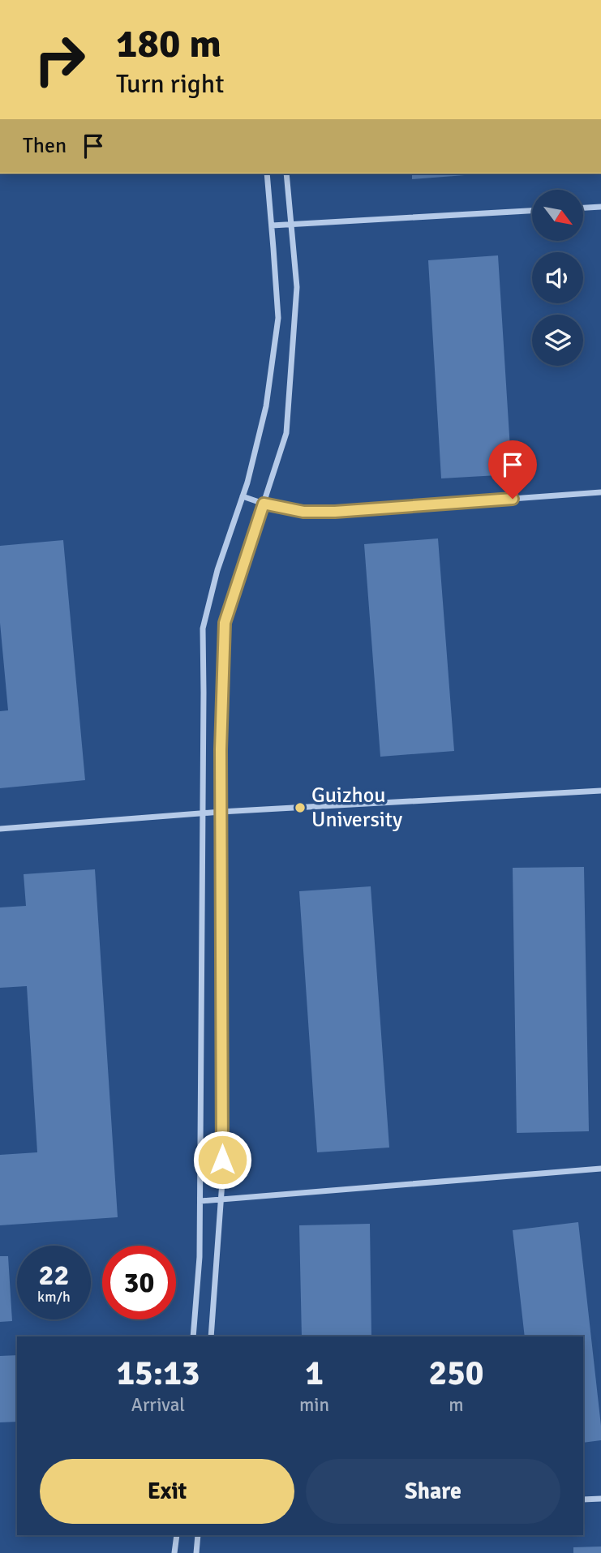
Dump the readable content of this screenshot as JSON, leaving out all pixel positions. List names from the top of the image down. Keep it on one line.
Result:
{"places":["Guizhou University"],"north":"bottom right","page":{"turn":["180 m","Turn right"],"then":"Then","speed":"22 km/h","limit":"30","eta":["15:13","Arrival","1","min","250","m"],"buttons":["Exit","Share"]}}
